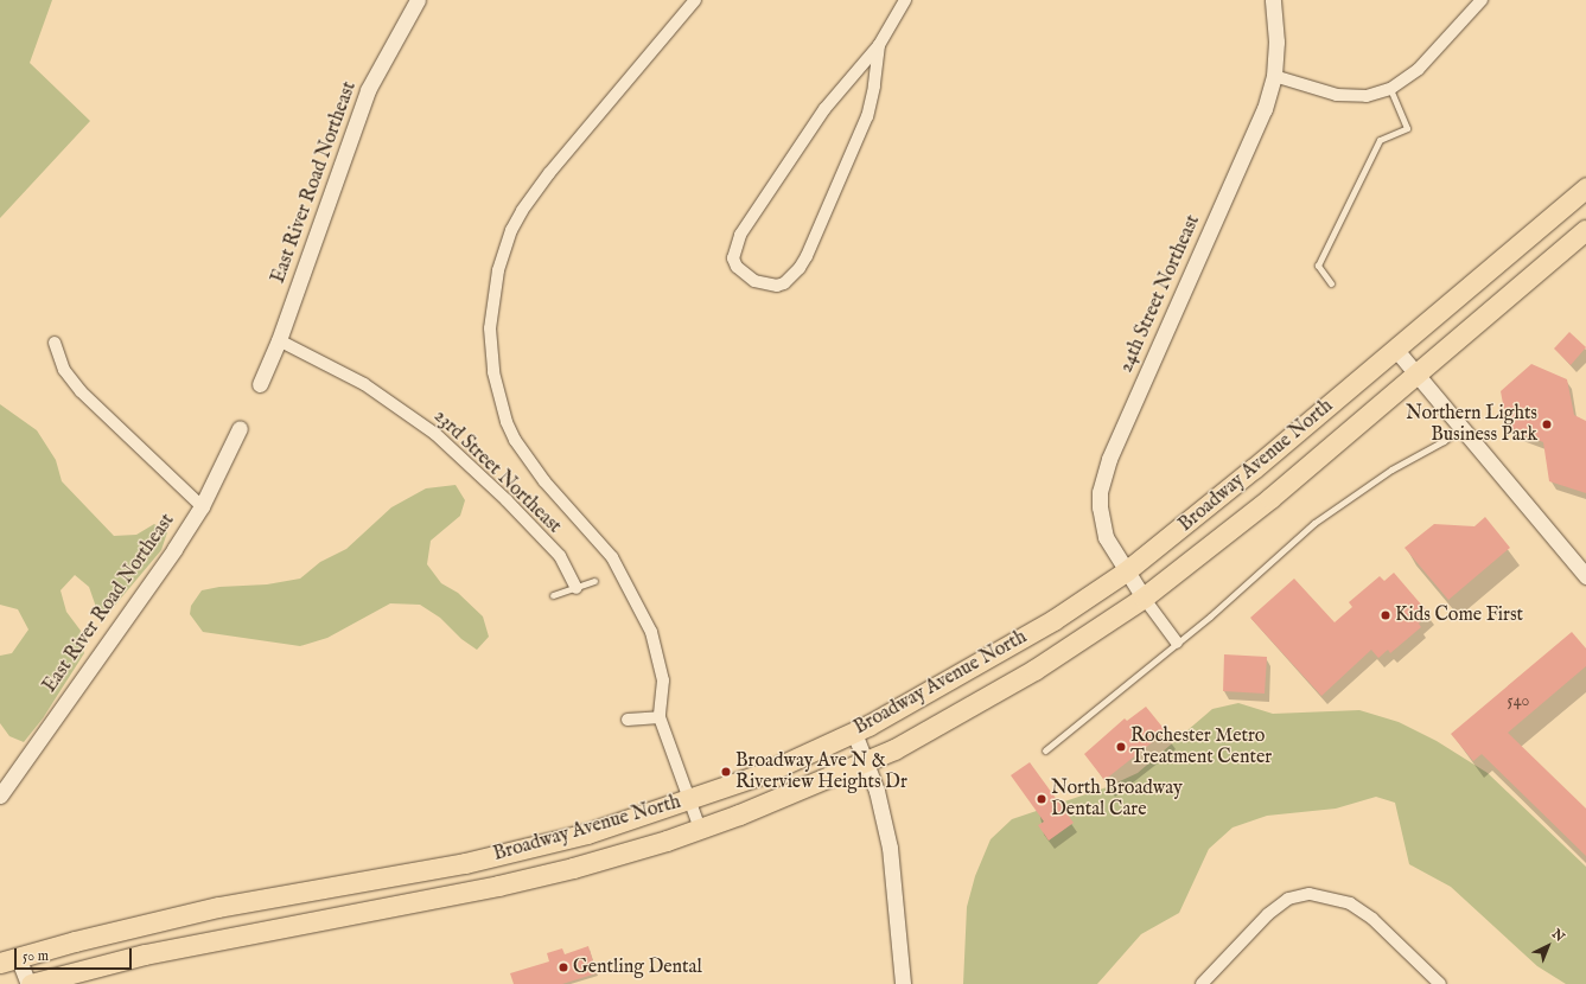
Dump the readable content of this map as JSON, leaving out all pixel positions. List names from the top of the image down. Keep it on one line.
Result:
{"streets":{"main road":["Broadway Avenue North"],"street":["East River Road Northeast","24th Street Northeast","23rd Street Northeast"]},"crossings":[["East River Road Northeast","23rd Street Northeast"],["24th Street Northeast","Broadway Avenue North"]],"places":["Northern Lights Business Park","Kids Come First","Rochester Metro Treatment Center","Broadway Ave N & Riverview Heights Dr","North Broadway Dental Care","Gentling Dental"],"house_numbers":["540"],"scale_bar":"50 m","north":"top right"}
